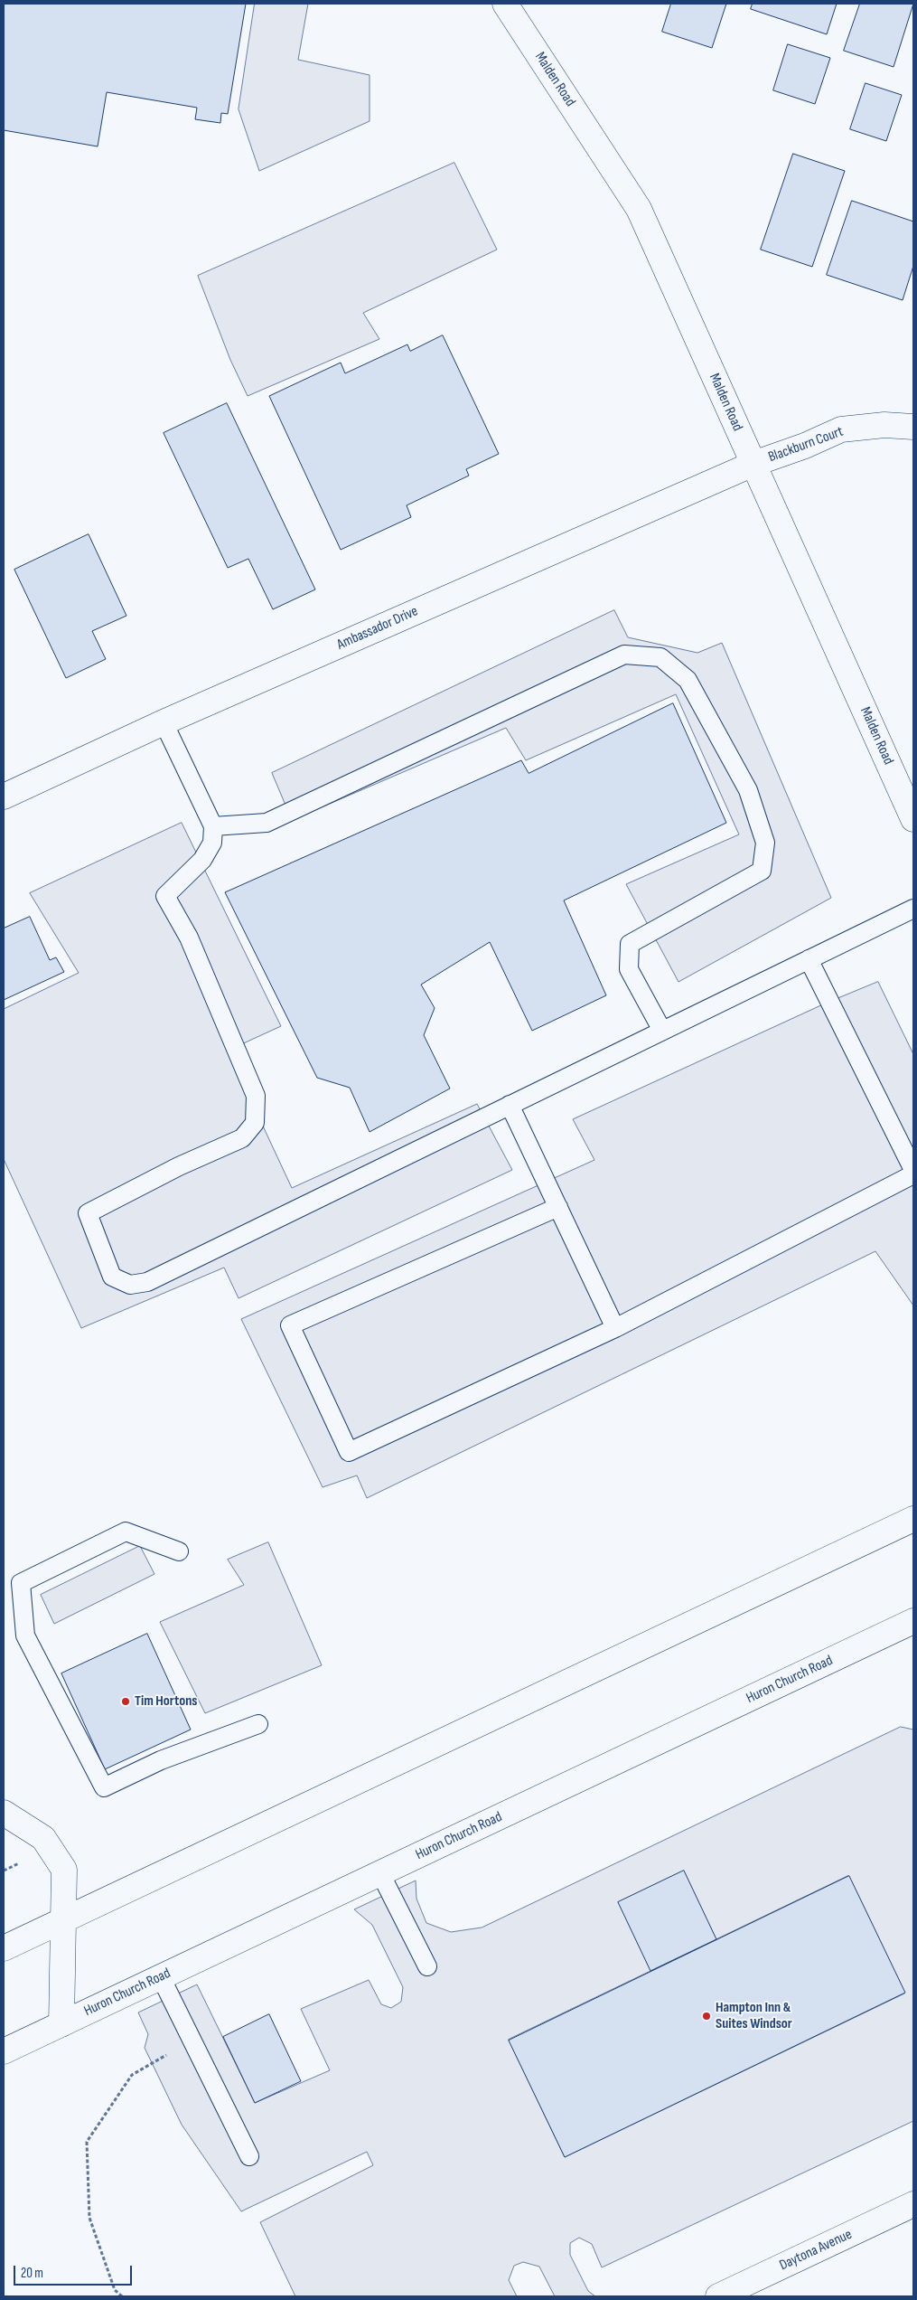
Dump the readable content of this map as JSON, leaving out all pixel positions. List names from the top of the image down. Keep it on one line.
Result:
{"streets":{"main road":["Malden Road","Blackburn Court","Ambassador Drive","Huron Church Road","Daytona Avenue"]},"crossings":[["Malden Road","Blackburn Court"],["Malden Road","Ambassador Drive"],["Blackburn Court","Ambassador Drive"]],"places":["Tim Hortons","Hampton Inn & Suites Windsor"],"scale_bar":"20 m"}
